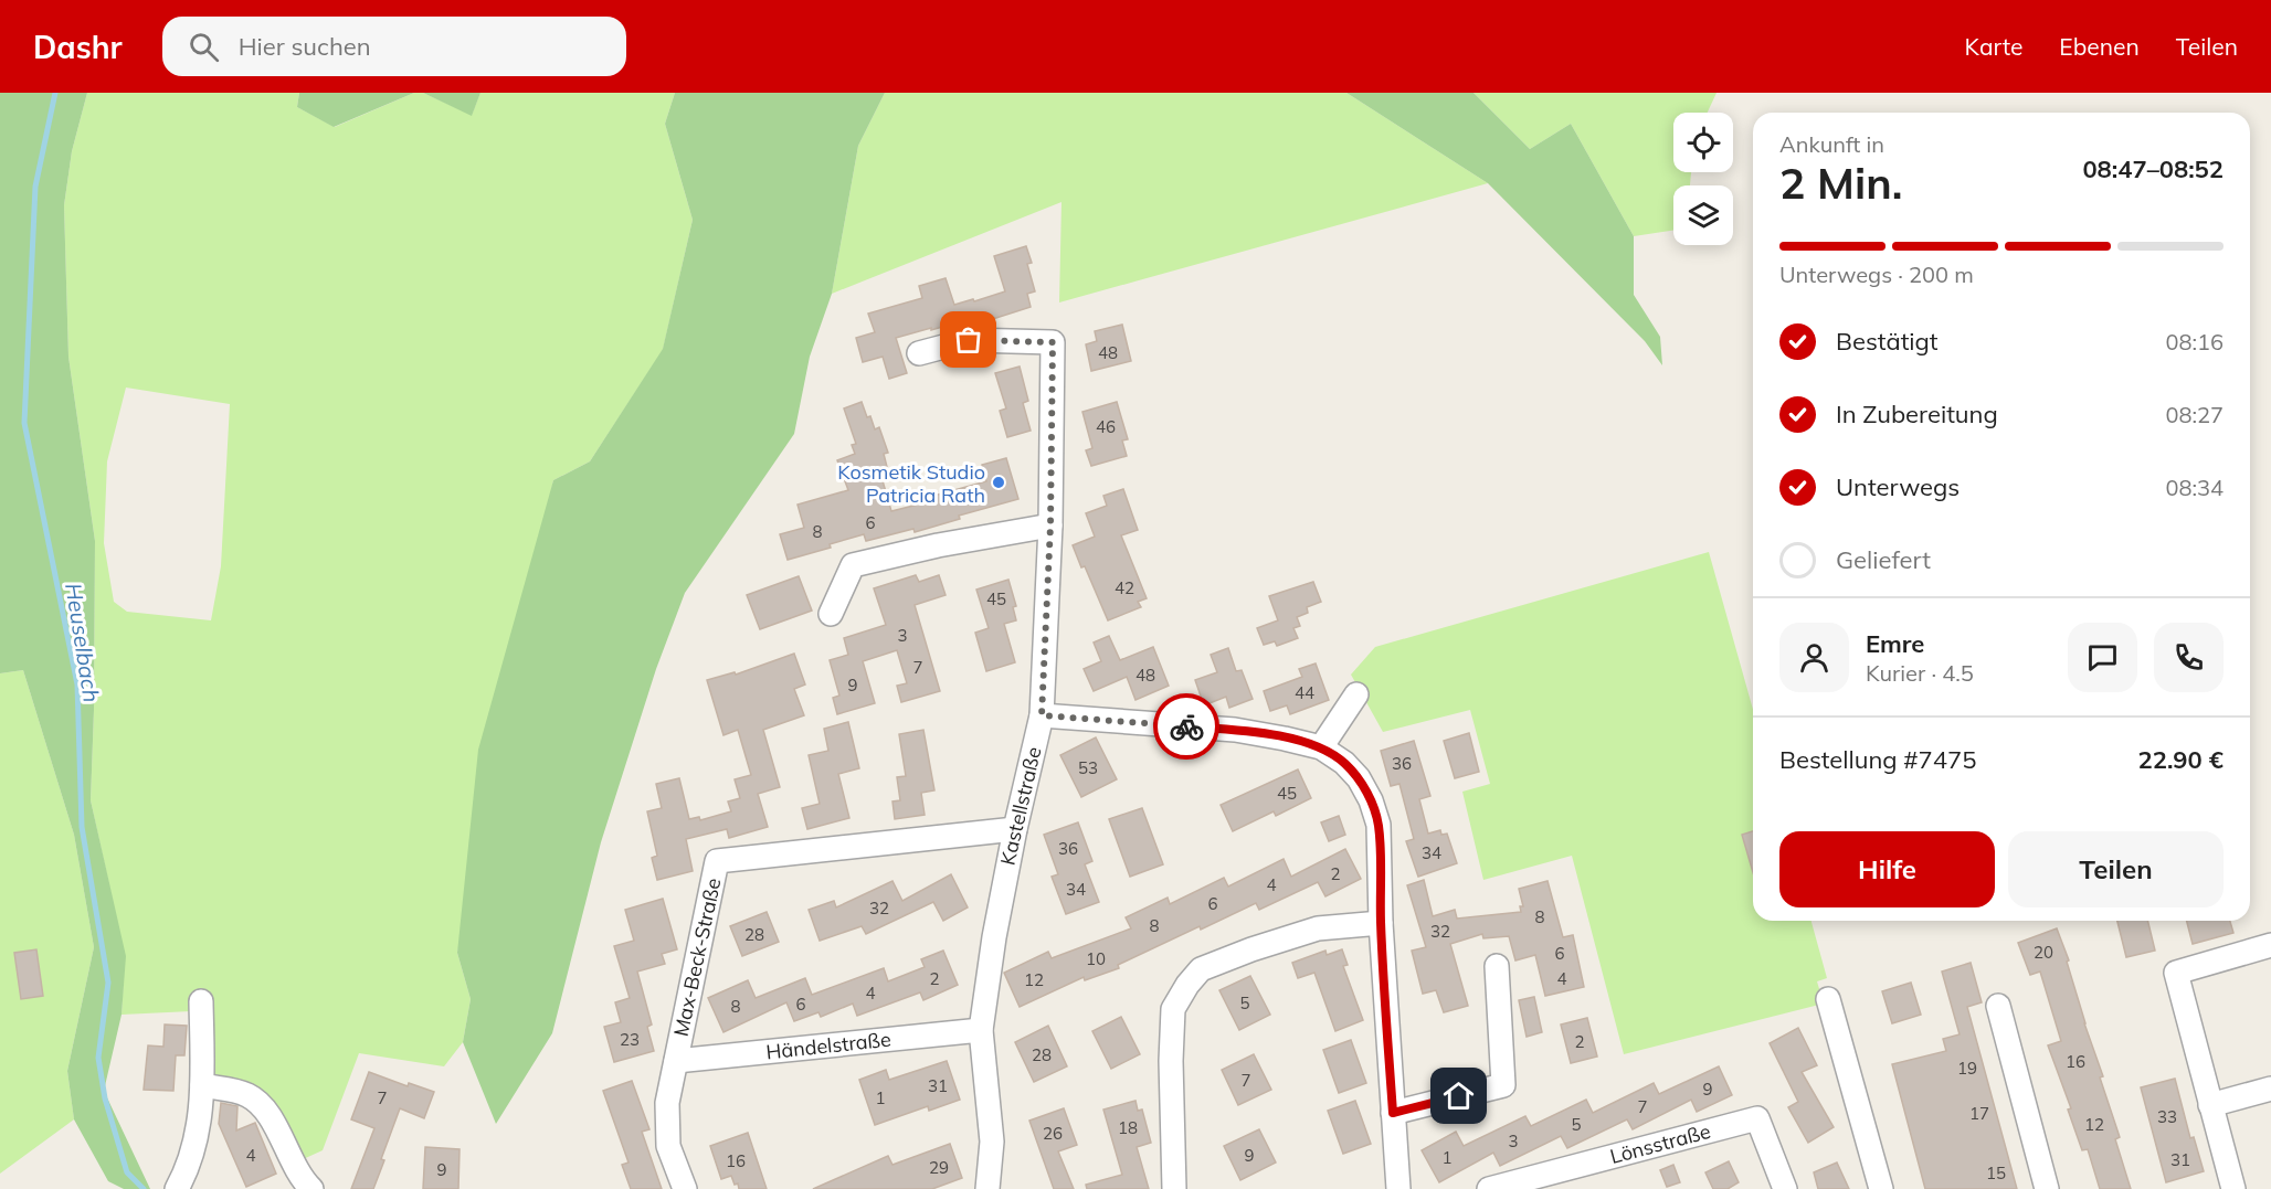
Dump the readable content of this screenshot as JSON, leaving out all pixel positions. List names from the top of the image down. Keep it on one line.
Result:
{"streets":{"street":["Kastellstraße","Max-Beck-Straße","Händelstraße","Lönsstraße"]},"crossings":[["Kastellstraße","Max-Beck-Straße"],["Kastellstraße","Händelstraße"],["Max-Beck-Straße","Händelstraße"]],"water":["Heuselbach"],"places":["Kosmetik Studio Patricia Rath"],"house_numbers":["48","46","6","8","42","45","3","7","48","9","44","36","53","45","36","34","2","4","34","6","32","8","8","32","28","20","6","10","2","4","12","4","5","6","8","23","2","28","16","19","7","31","9","7","1","7","17","33","5","12","18","26","3","4","9","1","31","16","29","9","15"],"page":{"header":"Dashr","search":"Hier suchen","nav":["Karte","Ebenen","Teilen"],"heading":["2 Min.","Ankunft in","08:47–08:52"],"panel":["Emre","Kurier · 4.5","Bestellung #7475","22.90 €"],"bar":"Unterwegs · 200 m","list":[["Bestätigt","08:16"],["In Zubereitung","08:27"],["Unterwegs","08:34"],"Geliefert"],"buttons":["Hilfe","Teilen"]}}
